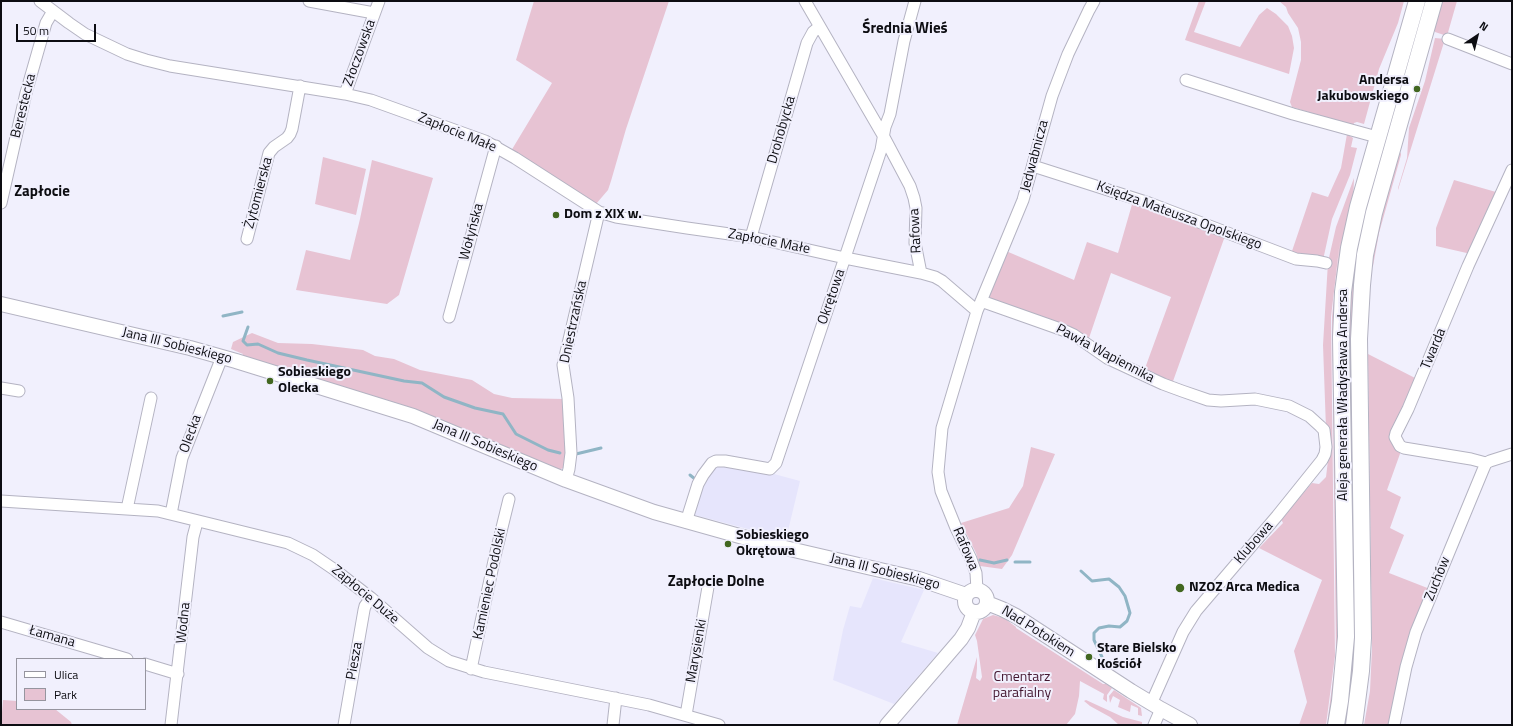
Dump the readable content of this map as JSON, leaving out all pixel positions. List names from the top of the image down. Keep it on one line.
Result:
{"streets":{"main road":["Aleja generała Władysława Andersa"],"street":["Złoczowska","Berestecka","Drohobycka","Zapłocie Małe","Jedwabnicza","Żytomierska","Księdza Mateusza Opolskiego","Rafowa","Wołyńska","Okrętowa","Dniestrzańska","Jana III Sobieskiego","Twarda","Pawła Wapiennika","Olecka","Klubowa","Zuchów","Kamieniec Podolski","Zapłocie Duże","Wodna","Nad Potokiem","Łamana","Marysienki","Piesza"]},"crossings":[["Złoczowska","Zapłocie Małe"],["Berestecka","Zapłocie Małe"],["Drohobycka","Zapłocie Małe"],["Drohobycka","Rafowa"],["Zapłocie Małe","Żytomierska"],["Zapłocie Małe","Rafowa"],["Zapłocie Małe","Wołyńska"],["Zapłocie Małe","Okrętowa"],["Zapłocie Małe","Dniestrzańska"],["Jedwabnicza","Księdza Mateusza Opolskiego"],["Jedwabnicza","Rafowa"],["Jedwabnicza","Pawła Wapiennika"],["Rafowa","Okrętowa"],["Rafowa","Jana III Sobieskiego"],["Rafowa","Pawła Wapiennika"],["Rafowa","Nad Potokiem"],["Okrętowa","Jana III Sobieskiego"],["Dniestrzańska","Jana III Sobieskiego"],["Jana III Sobieskiego","Olecka"],["Jana III Sobieskiego","Nad Potokiem"],["Twarda","Zuchów"],["Pawła Wapiennika","Klubowa"],["Olecka","Zapłocie Duże"],["Klubowa","Nad Potokiem"],["Kamieniec Podolski","Zapłocie Duże"],["Zapłocie Duże","Wodna"],["Zapłocie Duże","Marysienki"],["Zapłocie Duże","Piesza"]],"districts":["Średnia Wieś","Zapłocie","Zapłocie Dolne"],"parks":["Cmentarz parafialny"],"places":["Andersa Jakubowskiego","Dom z XIX w.","Sobieskiego Olecka","Sobieskiego Okrętowa","NZOZ Arca Medica","Stare Bielsko Kościół"],"legend":["Ulica","Park"],"scale_bar":"50 m","north":"top right"}
